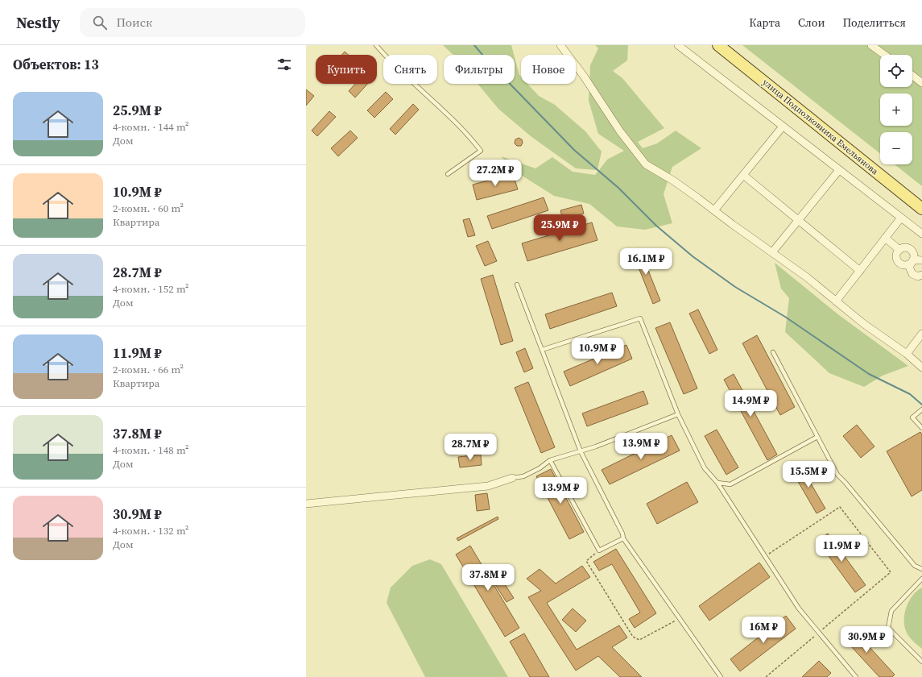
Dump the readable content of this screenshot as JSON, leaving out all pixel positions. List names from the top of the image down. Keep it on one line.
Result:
{"streets":{"main road":["улица Подполковника Емельянова"]},"page":{"header":"Nestly","search":"Поиск","nav":["Карта","Слои","Поделиться"],"heading":"Объектов: 13","map_buttons":["+","−"],"chip":["Купить","Снять","Фильтры","Новое"],"list":[{"name":"25.9M ₽","note":"4-комн. · 144 m² · Дом"},{"name":"10.9M ₽","note":"2-комн. · 60 m² · Квартира"},{"name":"28.7M ₽","note":"4-комн. · 152 m² · Дом"},{"name":"11.9M ₽","note":"2-комн. · 66 m² · Квартира"},{"name":"37.8M ₽","note":"4-комн. · 148 m² · Дом"},{"name":"30.9M ₽","note":"4-комн. · 132 m² · Дом"}],"price":["27.2M ₽","25.9M ₽","16.1M ₽","10.9M ₽","14.9M ₽","13.9M ₽","28.7M ₽","15.5M ₽","13.9M ₽","11.9M ₽","37.8M ₽","16M ₽","30.9M ₽"]}}
